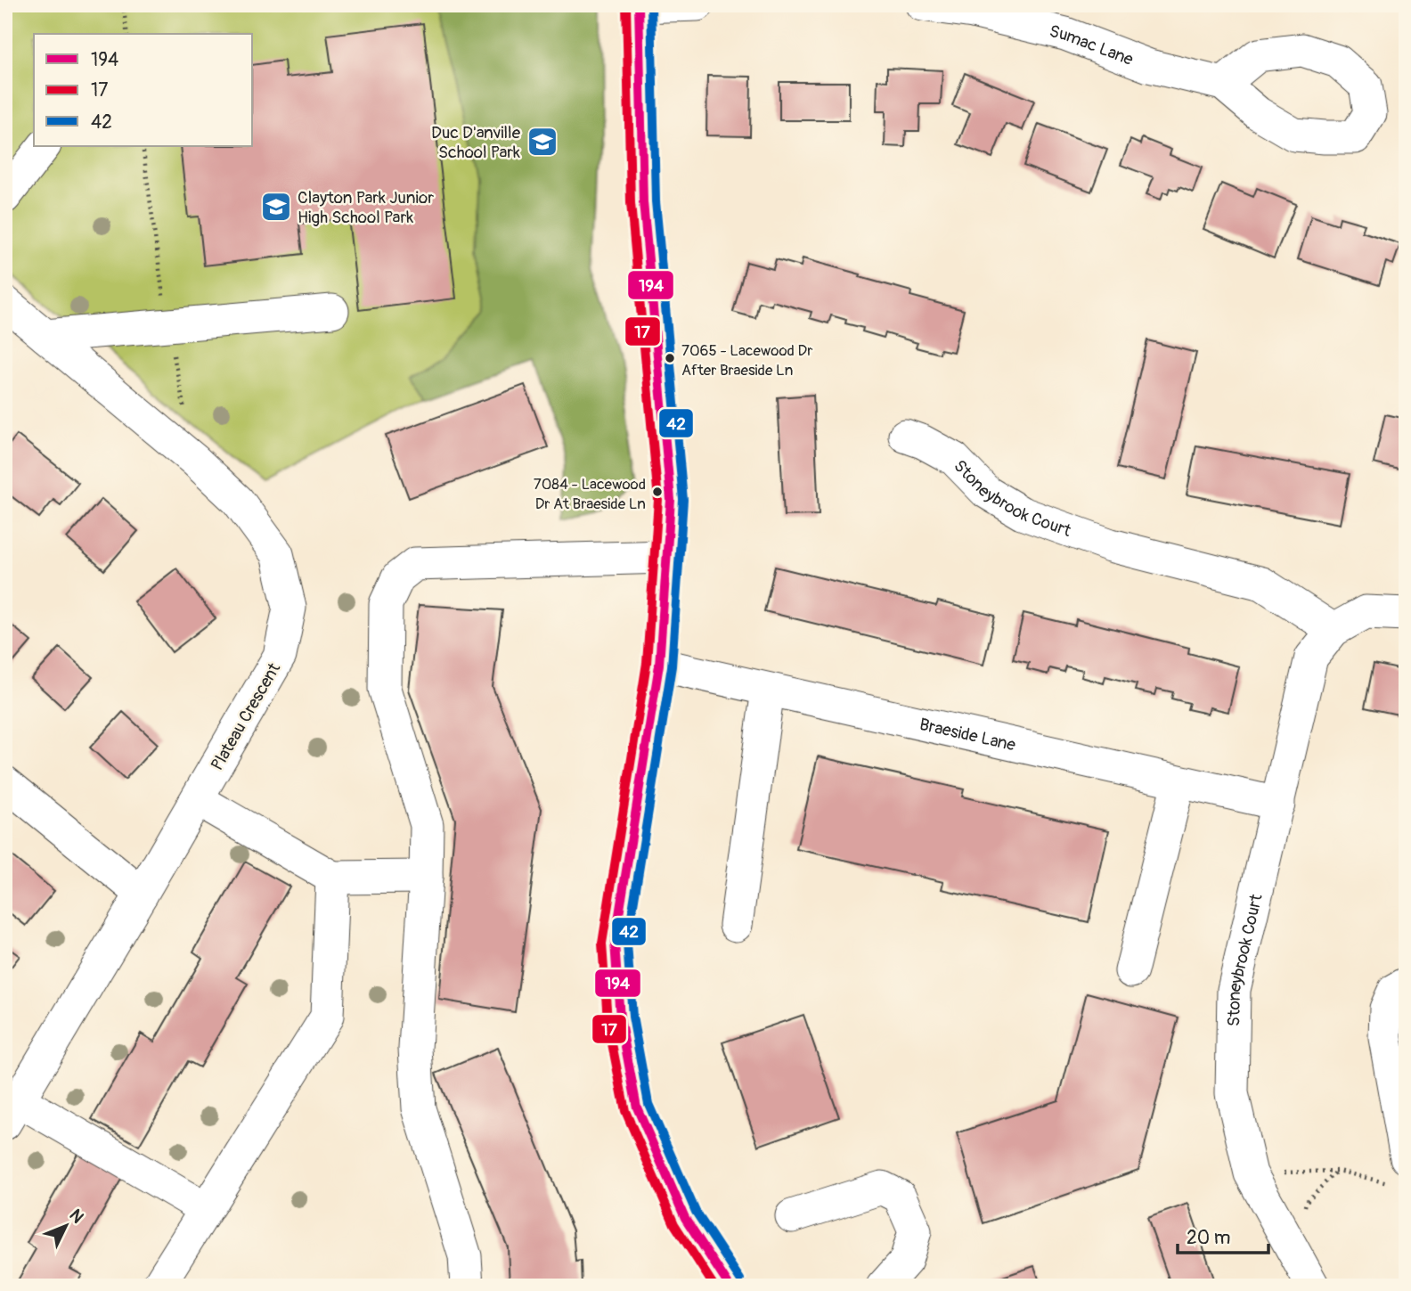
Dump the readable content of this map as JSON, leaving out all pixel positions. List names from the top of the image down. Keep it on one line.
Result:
{"streets":{"street":["Sumac Lane","Stoneybrook Court","Plateau Crescent","Braeside Lane"]},"crossings":[["Stoneybrook Court","Braeside Lane"]],"places":{"school or university":["Duc D'anville School Park","Clayton Park Junior High School Park"],"other":["7065 - Lacewood Dr After Braeside Ln","7084 - Lacewood Dr At Braeside Ln"]},"lines":["transit line 194","transit line 17","transit line 42"],"legend":["194","17","42"],"scale_bar":"20 m","north":"top right"}
